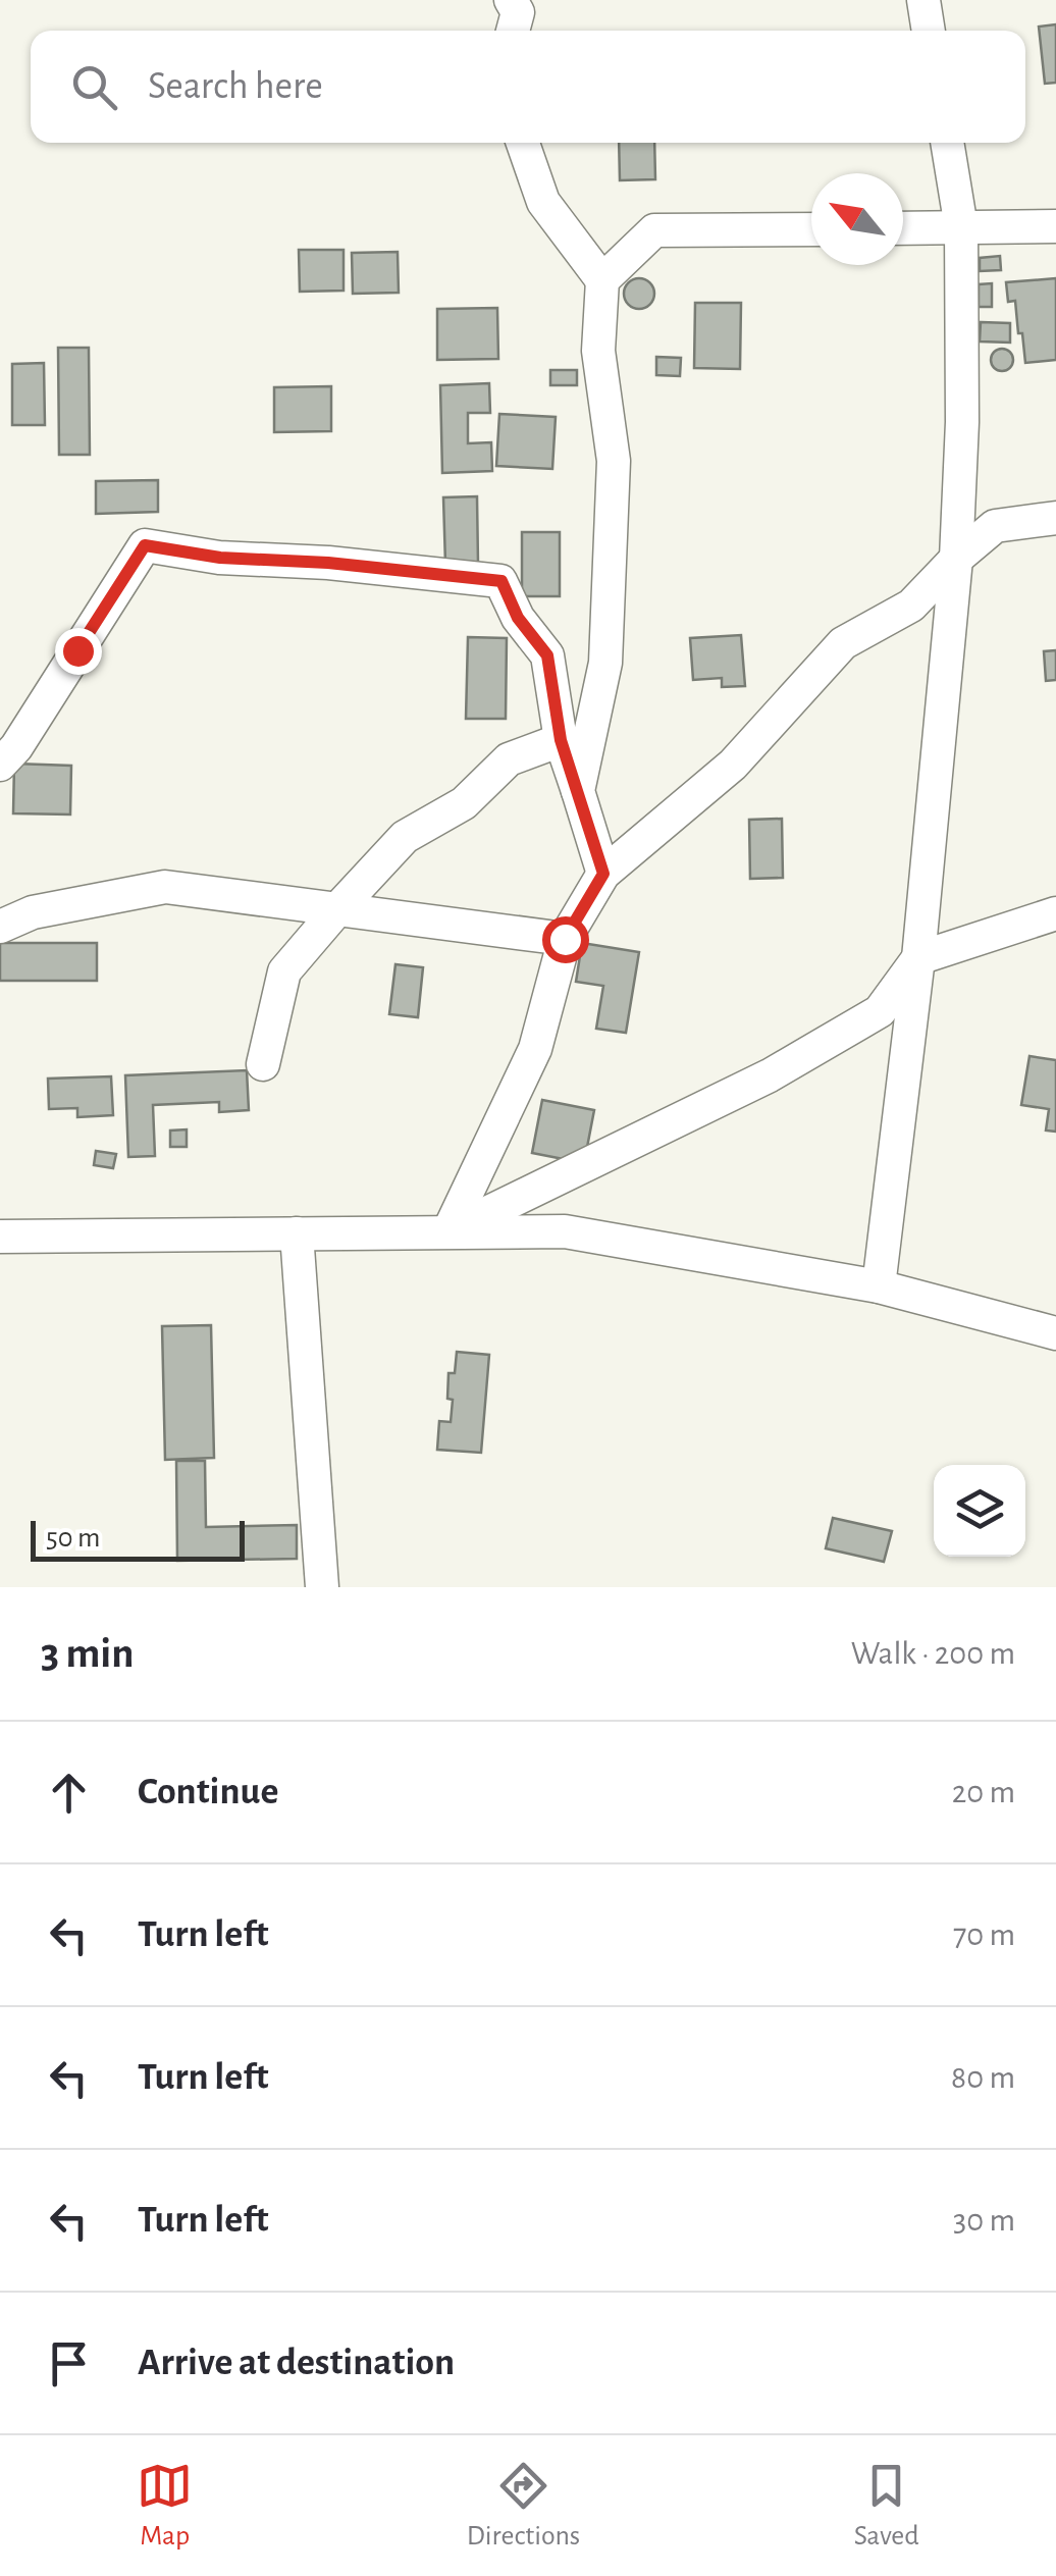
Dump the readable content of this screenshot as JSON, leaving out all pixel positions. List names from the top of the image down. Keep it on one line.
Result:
{"scale_bar":"50 m","north":"top left","page":{"search":"Search here","scale":"50 m","heading":["3 min","Walk · 200 m"],"list":[["Continue","20 m"],["Turn left","70 m"],["Turn left","80 m"],["Turn left","30 m"],"Arrive at destination"],"nav":["Map","Directions","Saved"]}}
